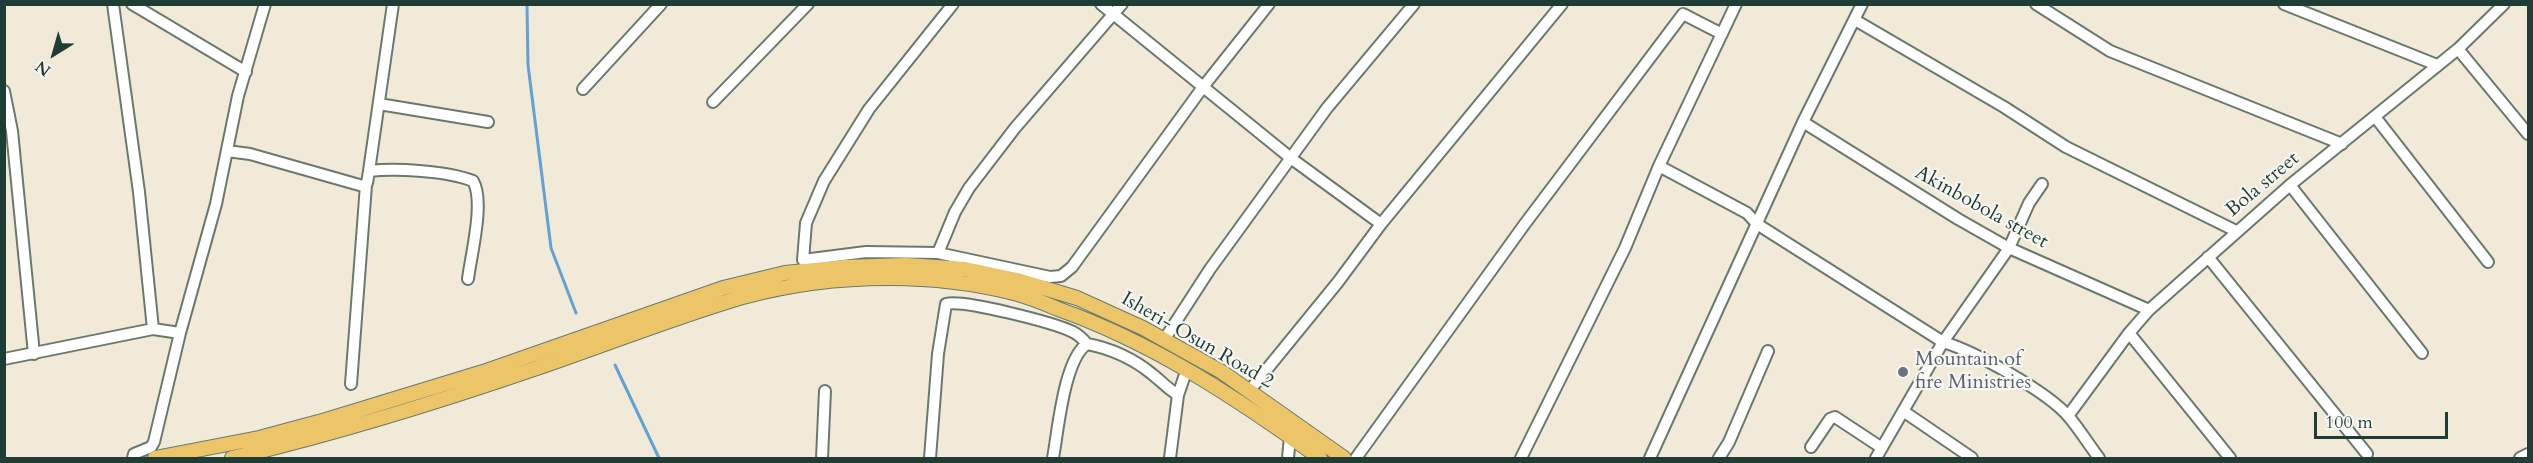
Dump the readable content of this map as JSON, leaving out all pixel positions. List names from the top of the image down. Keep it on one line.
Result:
{"streets":{"main road":["Isheri- Osun Road 2"],"street":["Bola street","Akinbobola street"]},"crossings":[["Bola street","Akinbobola street"]],"places":["Mountain of fire Ministries"],"scale_bar":"100 m","north":"bottom left"}
